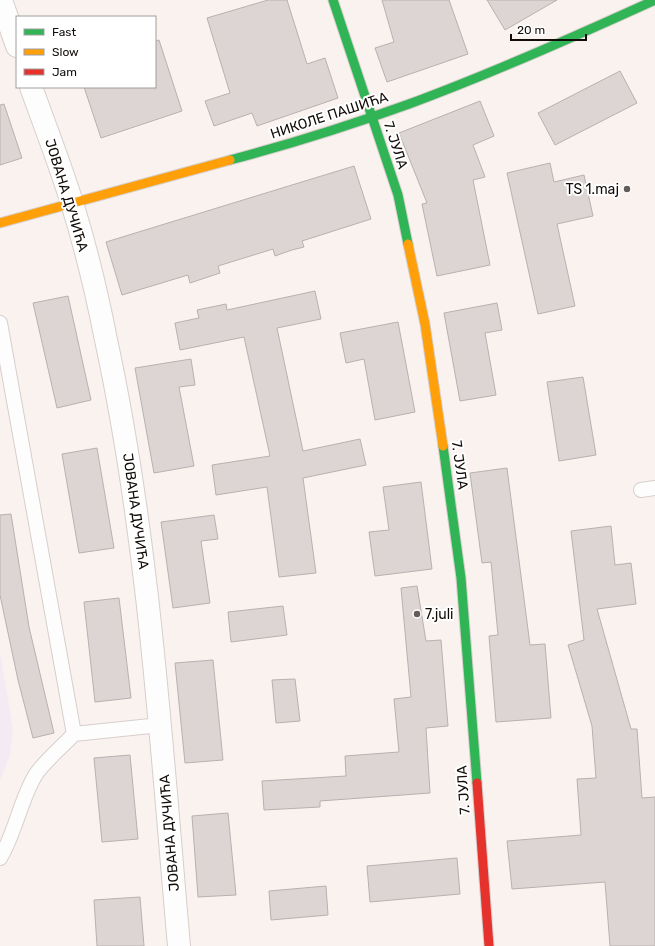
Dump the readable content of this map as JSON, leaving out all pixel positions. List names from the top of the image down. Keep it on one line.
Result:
{"streets":{"street":["НИКОЛЕ ПАШИЋА","7. ЈУЛА","ЈОВАНА ДУЧИЋА"]},"crossings":[["НИКОЛЕ ПАШИЋА","7. ЈУЛА"],["НИКОЛЕ ПАШИЋА","ЈОВАНА ДУЧИЋА"]],"places":["TS 1.maj","7.juli"],"legend":["Fast","Slow","Jam"],"scale_bar":"20 m"}
